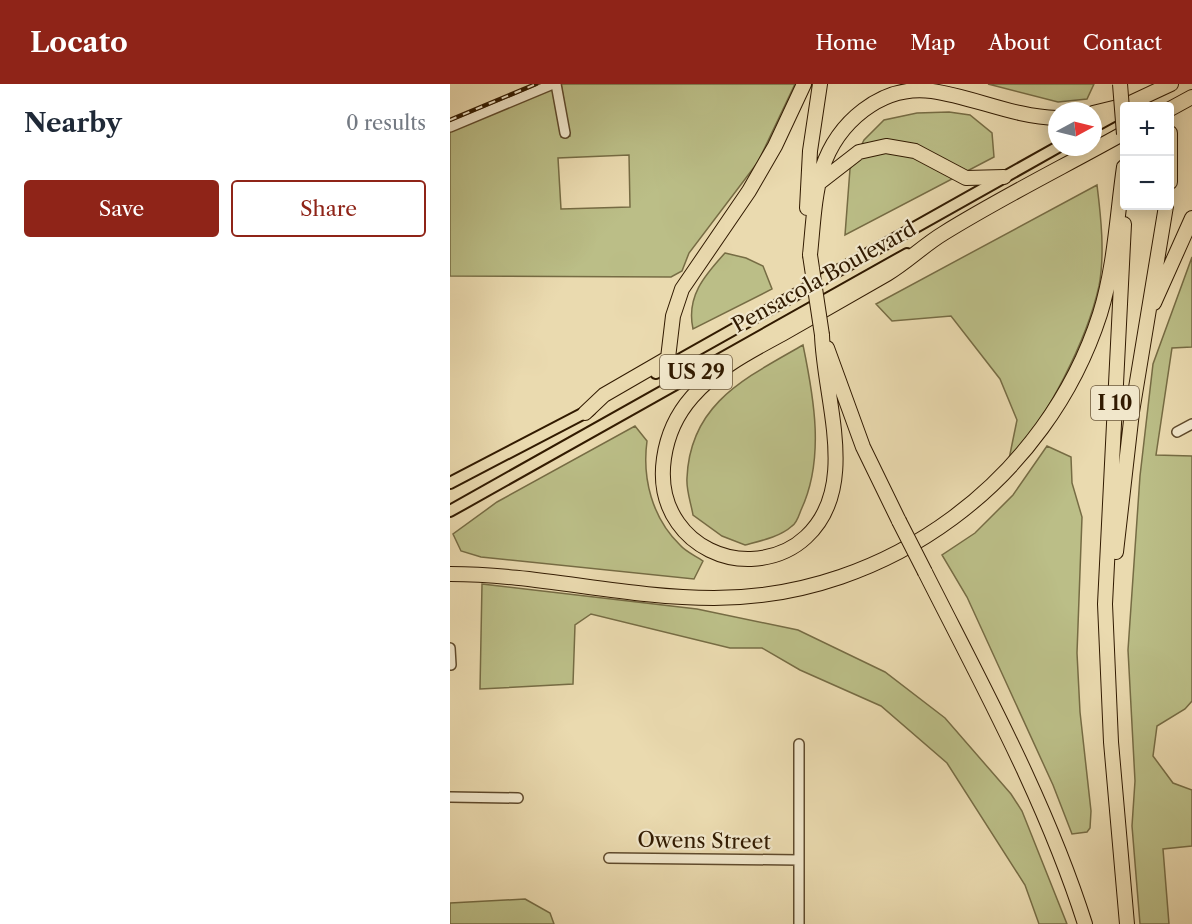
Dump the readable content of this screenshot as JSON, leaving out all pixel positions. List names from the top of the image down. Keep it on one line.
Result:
{"streets":{"highway":["Pensacola Boulevard","US 29","I 10"],"street":["Owens Street"]},"north":"right","page":{"header":"Locato","nav":["Home","Map","About","Contact"],"heading":["Nearby","0 results"],"map_buttons":["+","−"],"buttons":["Save","Share"]}}
